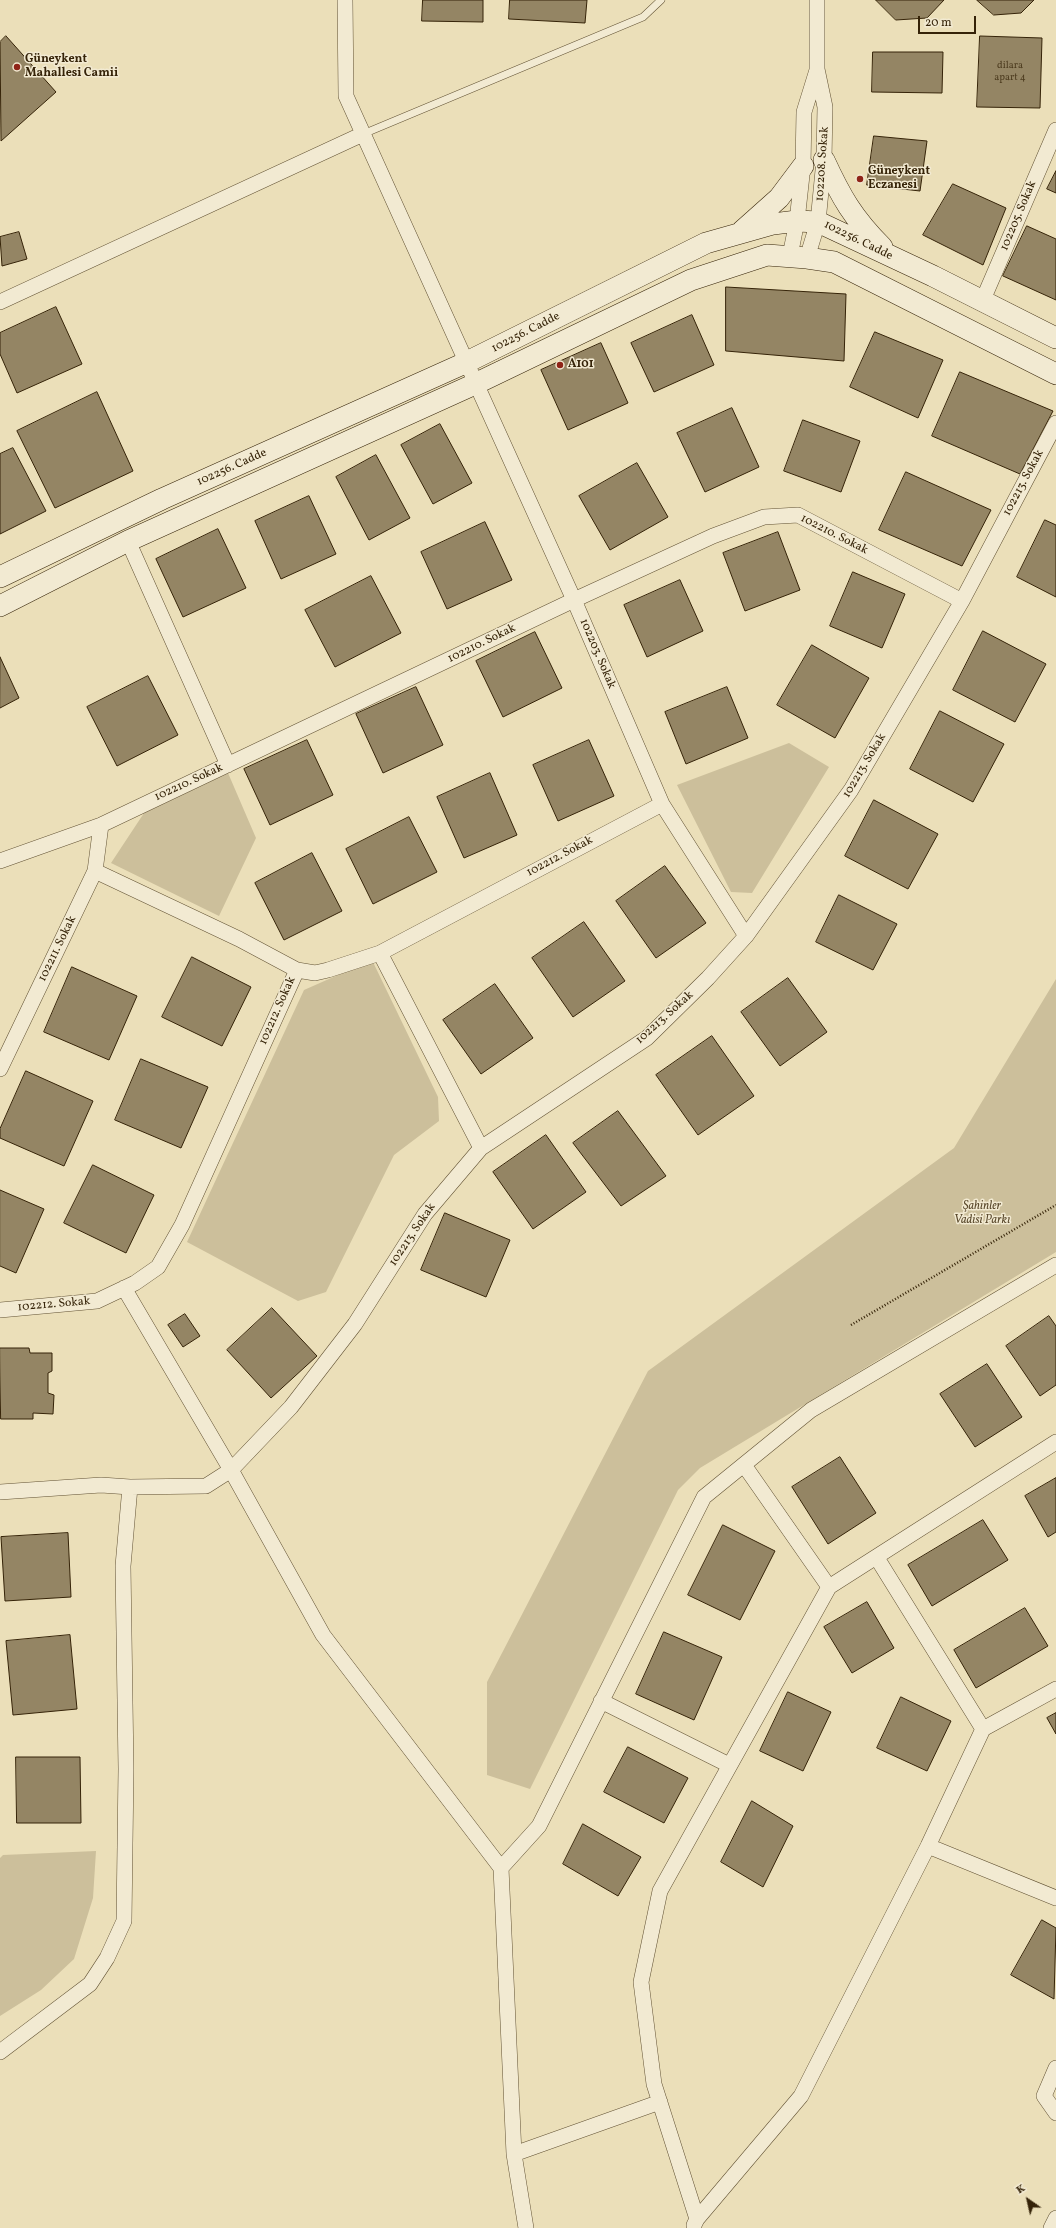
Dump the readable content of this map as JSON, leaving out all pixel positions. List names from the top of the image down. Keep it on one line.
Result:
{"streets":{"street":["102208. Sokak","102205. Sokak","102256. Cadde","102213. Sokak","102210. Sokak","102203. Sokak","102212. Sokak","102211. Sokak"]},"crossings":[["102208. Sokak","102256. Cadde"],["102205. Sokak","102256. Cadde"],["102256. Cadde","102203. Sokak"],["102213. Sokak","102210. Sokak"],["102213. Sokak","102203. Sokak"],["102210. Sokak","102203. Sokak"],["102210. Sokak","102211. Sokak"],["102203. Sokak","102212. Sokak"]],"parks":["Şahinler Vadisi Parkı"],"places":["Güneykent Mahallesi Camii","Güneykent Eczanesi","A101"],"house_numbers":["dilara apart 4"],"scale_bar":"20 m","north":"top left"}
